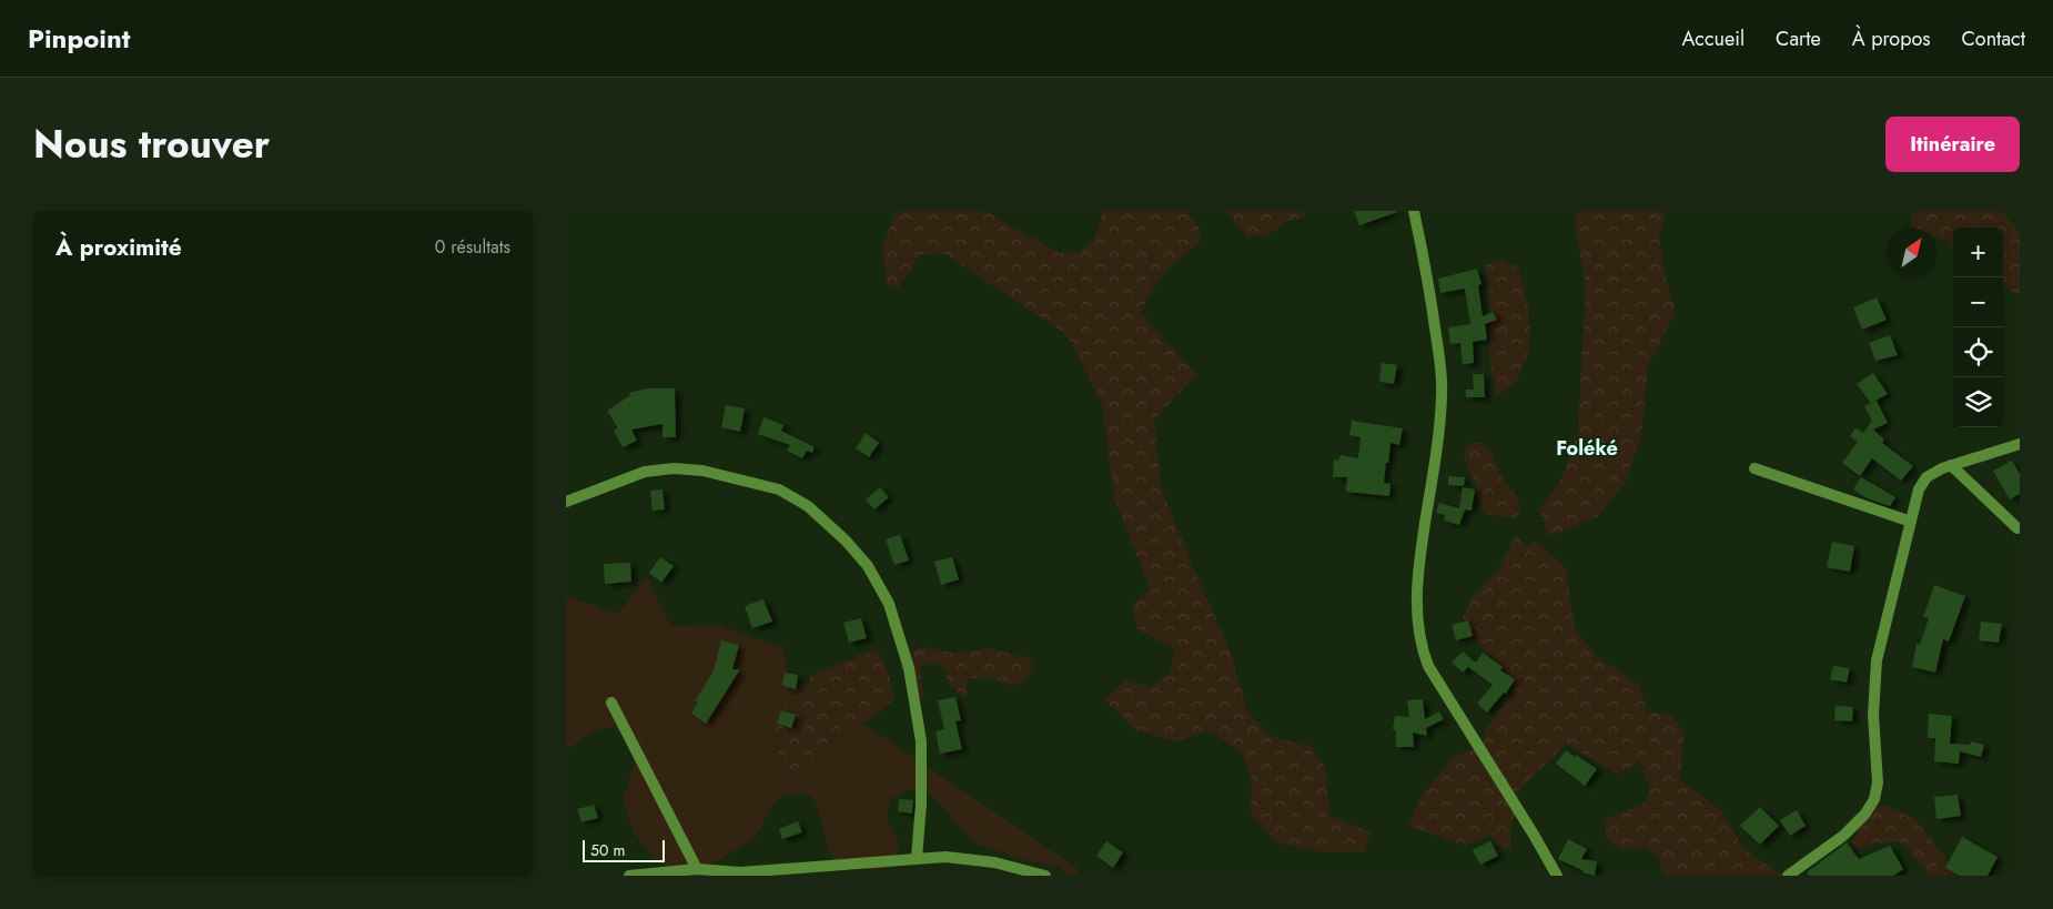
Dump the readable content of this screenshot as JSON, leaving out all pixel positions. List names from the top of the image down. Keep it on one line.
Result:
{"districts":["Foléké"],"scale_bar":"50 m","north":"top right","page":{"header":"Pinpoint","nav":["Accueil","Carte","À propos","Contact"],"title":"Nous trouver","buttons":"Itinéraire","heading":["À proximité","0 résultats"],"map_buttons":["+","−"],"scale":"50 m"}}
